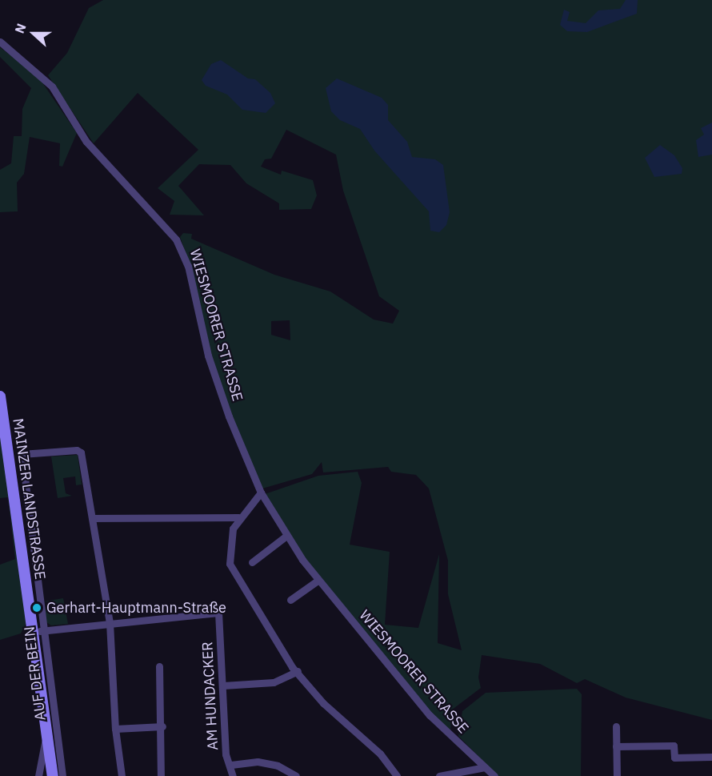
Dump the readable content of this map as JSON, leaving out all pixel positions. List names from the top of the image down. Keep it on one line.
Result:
{"streets":{"main road":["MAINZER LANDSTRASSE"],"street":["WIESMOORER STRASSE","AUF DER BEIN","AM HUNDACKER"]},"places":["Gerhart-Hauptmann-Straße"],"north":"left"}
